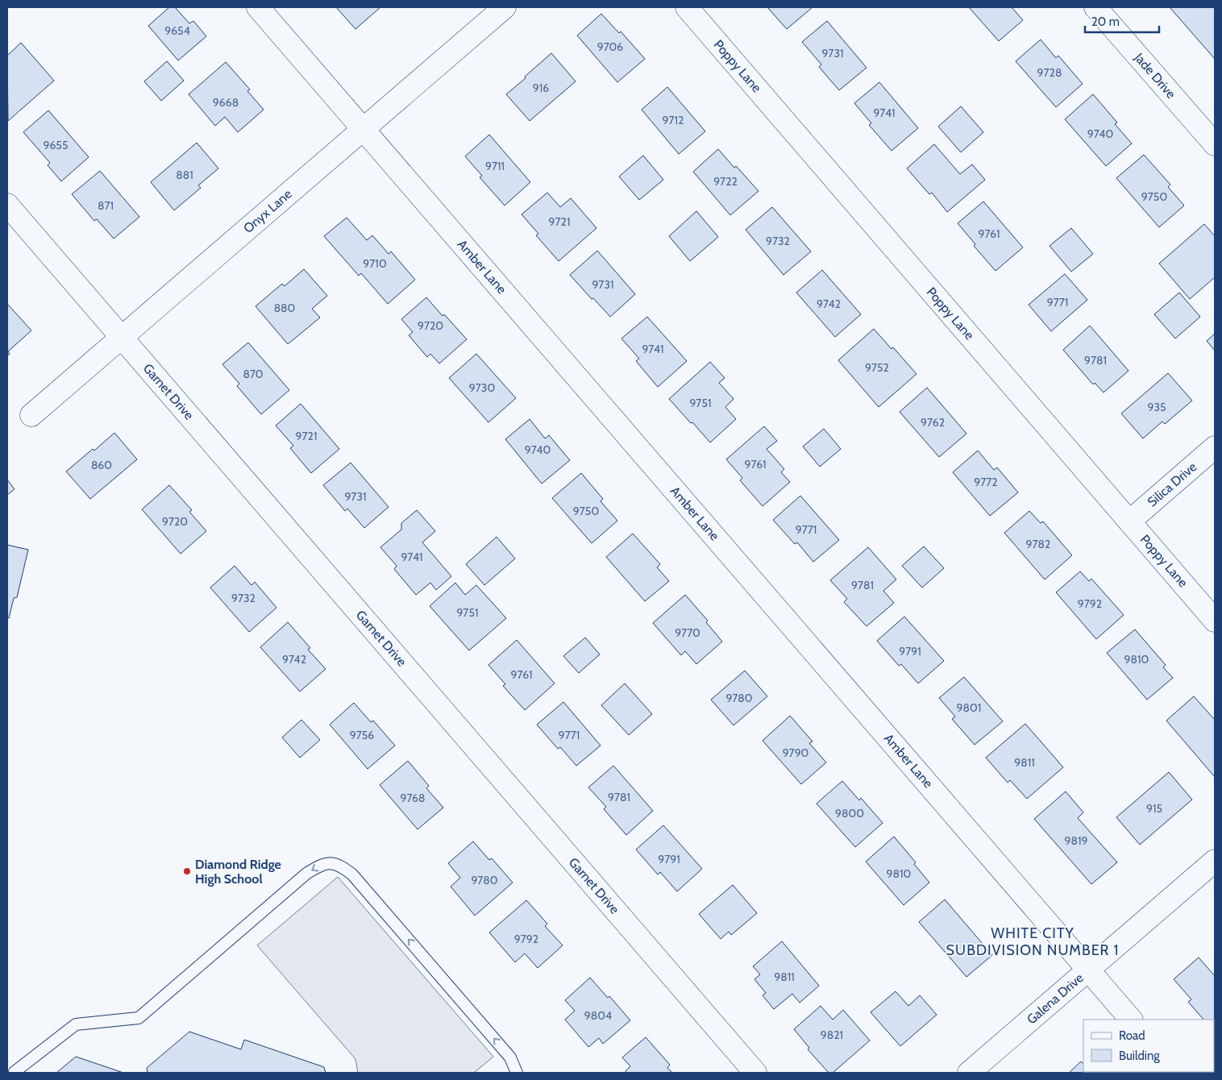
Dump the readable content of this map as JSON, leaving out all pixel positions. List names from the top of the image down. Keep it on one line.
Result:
{"streets":{"street":["Poppy Lane","Jade Drive","Onyx Lane","Amber Lane","Garnet Drive","Silica Drive","Galena Drive"]},"crossings":[["Poppy Lane","Silica Drive"],["Onyx Lane","Amber Lane"],["Onyx Lane","Garnet Drive"],["Amber Lane","Galena Drive"]],"districts":["WHITE CITY SUBDIVISION NUMBER 1"],"places":["Diamond Ridge High School"],"house_numbers":["9654","9706","9731","9728","916","9668","9741","9712","9740","9655","9711","881","9722","9750","871","9721","9761","9732","9710","9731","9771","9742","880","9720","9741","9781","9752","870","9730","9751","935","9762","9721","9740","9761","860","9772","9731","9750","9720","9771","9782","9741","9781","9732","9792","9751","9770","9791","9742","9810","9761","9780","9801","9756","9771","9790","9811","9781","9768","915","9800","9819","9791","9810","9780","9792","9811","9804","9821"],"legend":["Road","Building"],"scale_bar":"20 m"}
